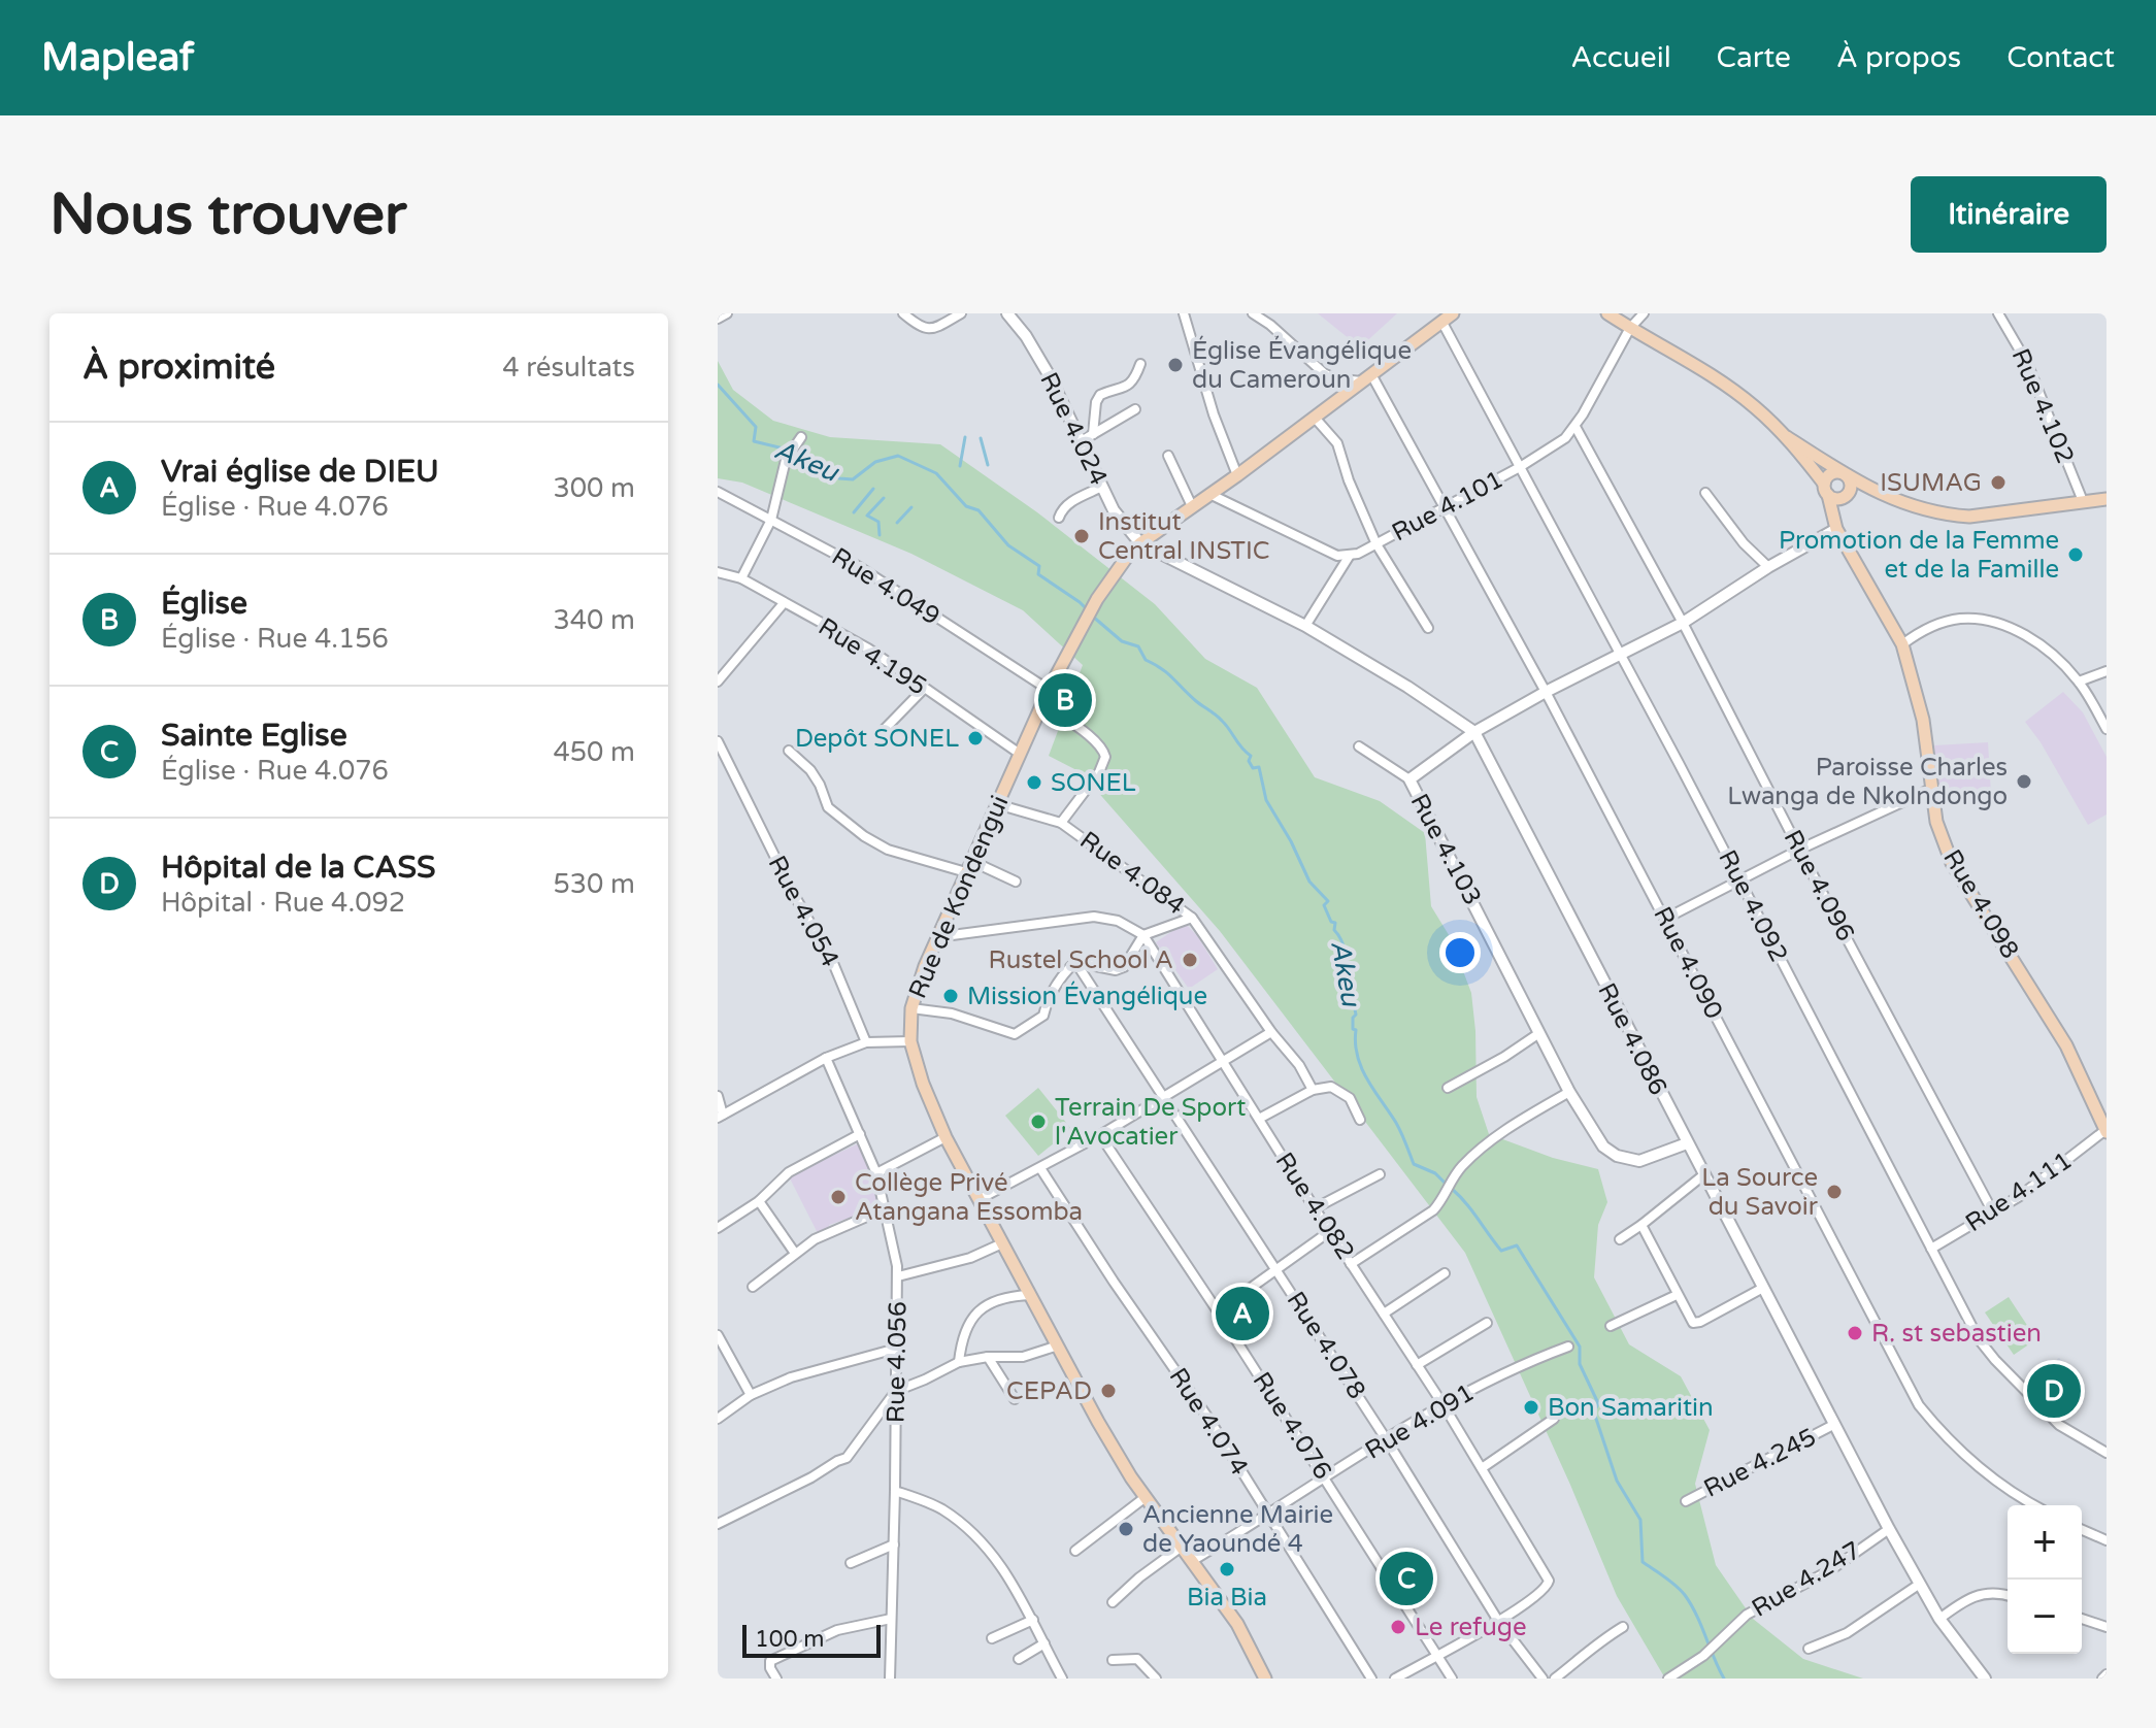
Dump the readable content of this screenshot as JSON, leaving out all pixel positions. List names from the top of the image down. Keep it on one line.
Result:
{"streets":{"main road":["Rue de Kondengui","Rue 4.098"],"street":["Rue 4.102","Rue 4.024","Rue 4.101","Rue 4.049","Rue 4.195","Rue 4.103","Rue 4.084","Rue 4.096","Rue 4.092","Rue 4.054","Rue 4.090","Rue 4.086","Rue 4.111","Rue 4.082","Rue 4.078","Rue 4.056","Rue 4.074","Rue 4.091","Rue 4.076","Rue 4.245","Rue 4.247"]},"crossings":[["Rue 4.024","Rue de Kondengui"],["Rue 4.024","Rue 4.086"],["Rue 4.101","Rue 4.096"],["Rue 4.101","Rue 4.092"],["Rue 4.101","Rue 4.090"],["Rue 4.049","Rue de Kondengui"],["Rue 4.195","Rue de Kondengui"],["Rue 4.103","Rue 4.096"],["Rue 4.103","Rue 4.098"],["Rue 4.103","Rue 4.092"],["Rue 4.103","Rue 4.090"],["Rue 4.103","Rue 4.086"],["Rue 4.084","Rue de Kondengui"],["Rue 4.096","Rue 4.111"],["Rue de Kondengui","Rue 4.092"],["Rue de Kondengui","Rue 4.090"],["Rue de Kondengui","Rue 4.086"],["Rue de Kondengui","Rue 4.091"],["Rue 4.098","Rue 4.111"],["Rue 4.092","Rue 4.111"],["Rue 4.086","Rue 4.245"],["Rue 4.086","Rue 4.247"],["Rue 4.082","Rue 4.078"],["Rue 4.082","Rue 4.091"],["Rue 4.078","Rue 4.091"],["Rue 4.074","Rue 4.091"],["Rue 4.091","Rue 4.076"]],"water":["Akeu"],"places":["Église Évangélique du Cameroun","ISUMAG","Institut Central INSTIC","Promotion de la Femme et de la Famille","Depôt SONEL","Paroisse Charles Lwanga de Nkolndongo","SONEL","Rustel School A","Mission Évangélique","Terrain De Sport l'Avocatier","La Source du Savoir","Collège Privé Atangana Essomba","R. st sebastien","CEPAD","Bon Samaritin","Ancienne Mairie de Yaoundé 4","Bia Bia","Le refuge"],"scale_bar":"100 m","page":{"header":"Mapleaf","nav":["Accueil","Carte","À propos","Contact"],"buttons":"Itinéraire","title":"Nous trouver","heading":["À proximité","4 résultats"],"list":[{"mark":"A","name":"Vrai église de DIEU","note":"Église · Rue 4.076","value":"300 m"},{"mark":"B","name":"Église","note":"Église · Rue 4.156","value":"340 m"},{"mark":"C","name":"Sainte Eglise","note":"Église · Rue 4.076","value":"450 m"},{"mark":"D","name":"Hôpital de la CASS","note":"Hôpital · Rue 4.092","value":"530 m"}],"pins":["B","A","D","C"],"map_buttons":["+","−"],"scale":"100 m"}}
